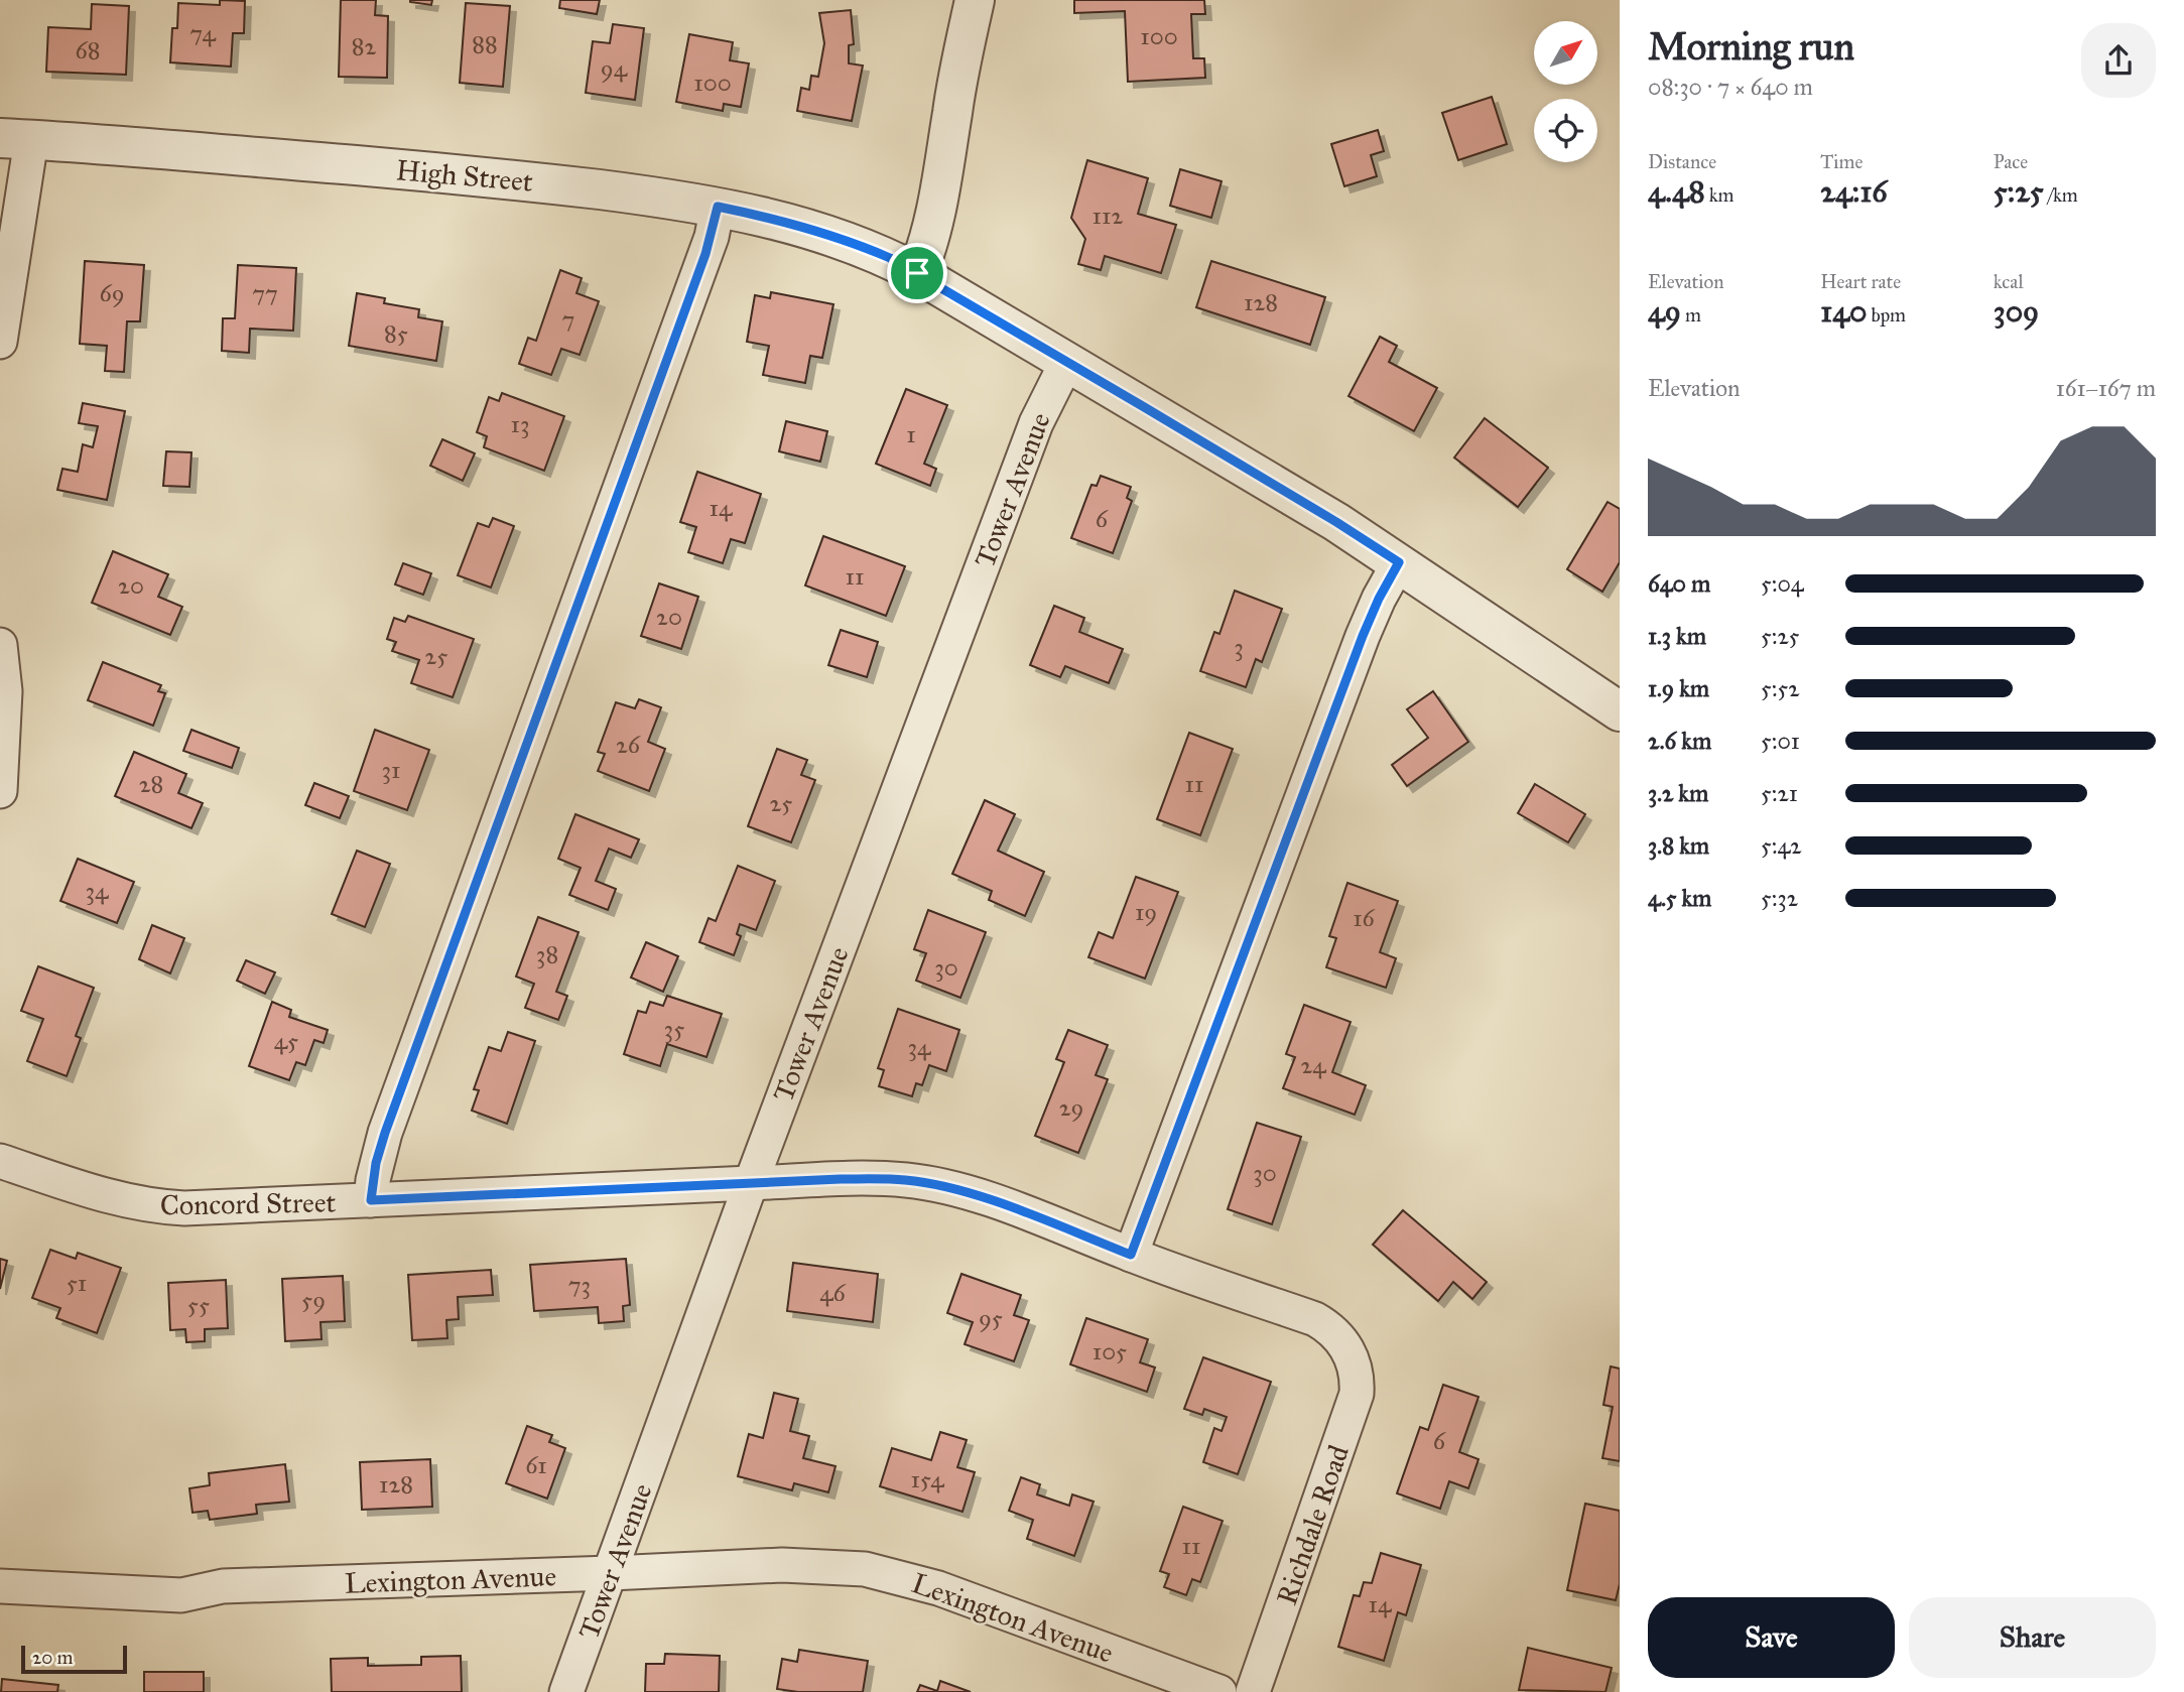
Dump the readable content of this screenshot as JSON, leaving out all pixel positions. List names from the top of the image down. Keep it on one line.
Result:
{"streets":{"street":["High Street","Tower Avenue","Concord Street","Richdale Road","Lexington Avenue"]},"crossings":[["High Street","Tower Avenue"],["Tower Avenue","Concord Street"],["Tower Avenue","Lexington Avenue"],["Concord Street","Richdale Road"]],"house_numbers":["74","100","88","82","68","94","100","112","69","77","128","7","85","13","1","14","6","11","20","20","3","25","26","31","28","11","25","34","19","16","38","30","35","45","34","24","29","30","51","73","46","59","55","95","105","6","61","154","128","11","14"],"scale_bar":"20 m","north":"top right","page":{"heading":["Morning run","08:30 · 7 × 640 m"],"stats":[["Distance","4.48 km"],["Time","24:16"],["Pace","5:25 /km"],["Elevation","49 m"],["Heart rate","140 bpm"],["kcal","309"]],"chart":["Elevation","161–167 m"],"list":[{"name":"640 m","note":"5:04"},{"name":"1.3 km","note":"5:25"},{"name":"1.9 km","note":"5:52"},{"name":"2.6 km","note":"5:01"},{"name":"3.2 km","note":"5:21"},{"name":"3.8 km","note":"5:42"},{"name":"4.5 km","note":"5:32"}],"buttons":["Save","Share"],"scale":"20 m"}}
